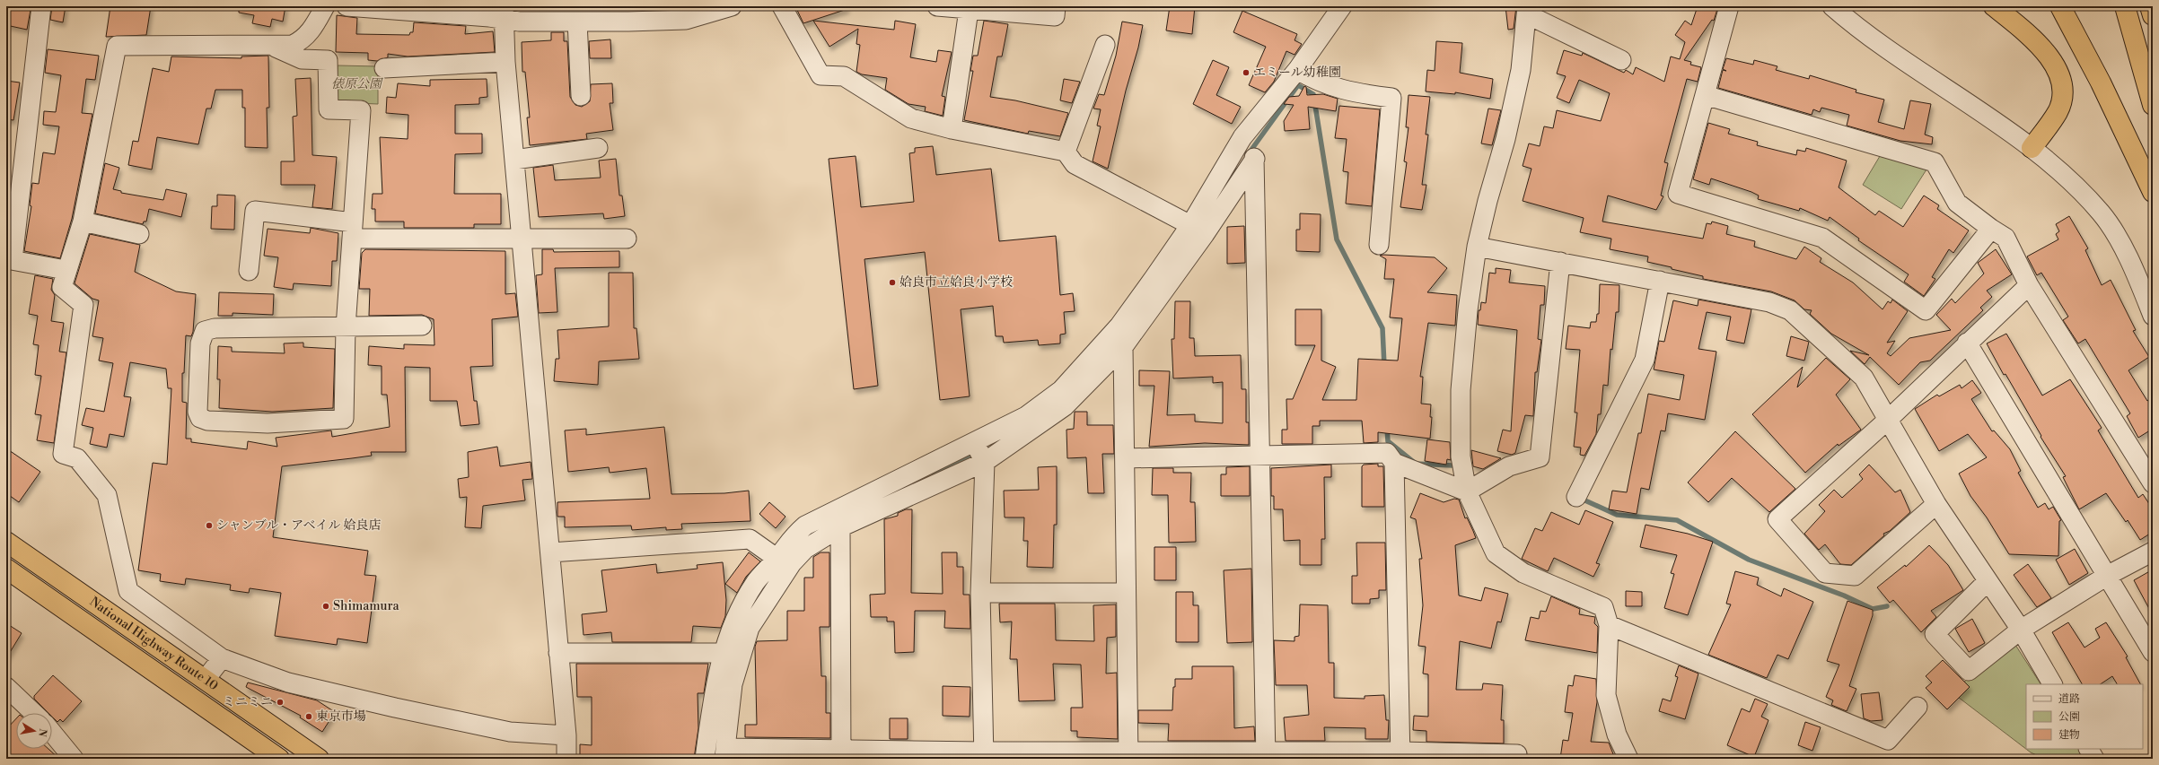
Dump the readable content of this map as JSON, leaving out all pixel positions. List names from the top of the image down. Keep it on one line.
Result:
{"streets":{"highway":["National Highway Route 10"]},"parks":["俵原公園"],"places":["エミール幼稚園","姶良市立姶良小学校","シャンブル・アベイル 姶良店","Shimamura","ミニミニ","東京市場"],"legend":["道路","公園","建物"],"north":"right"}
